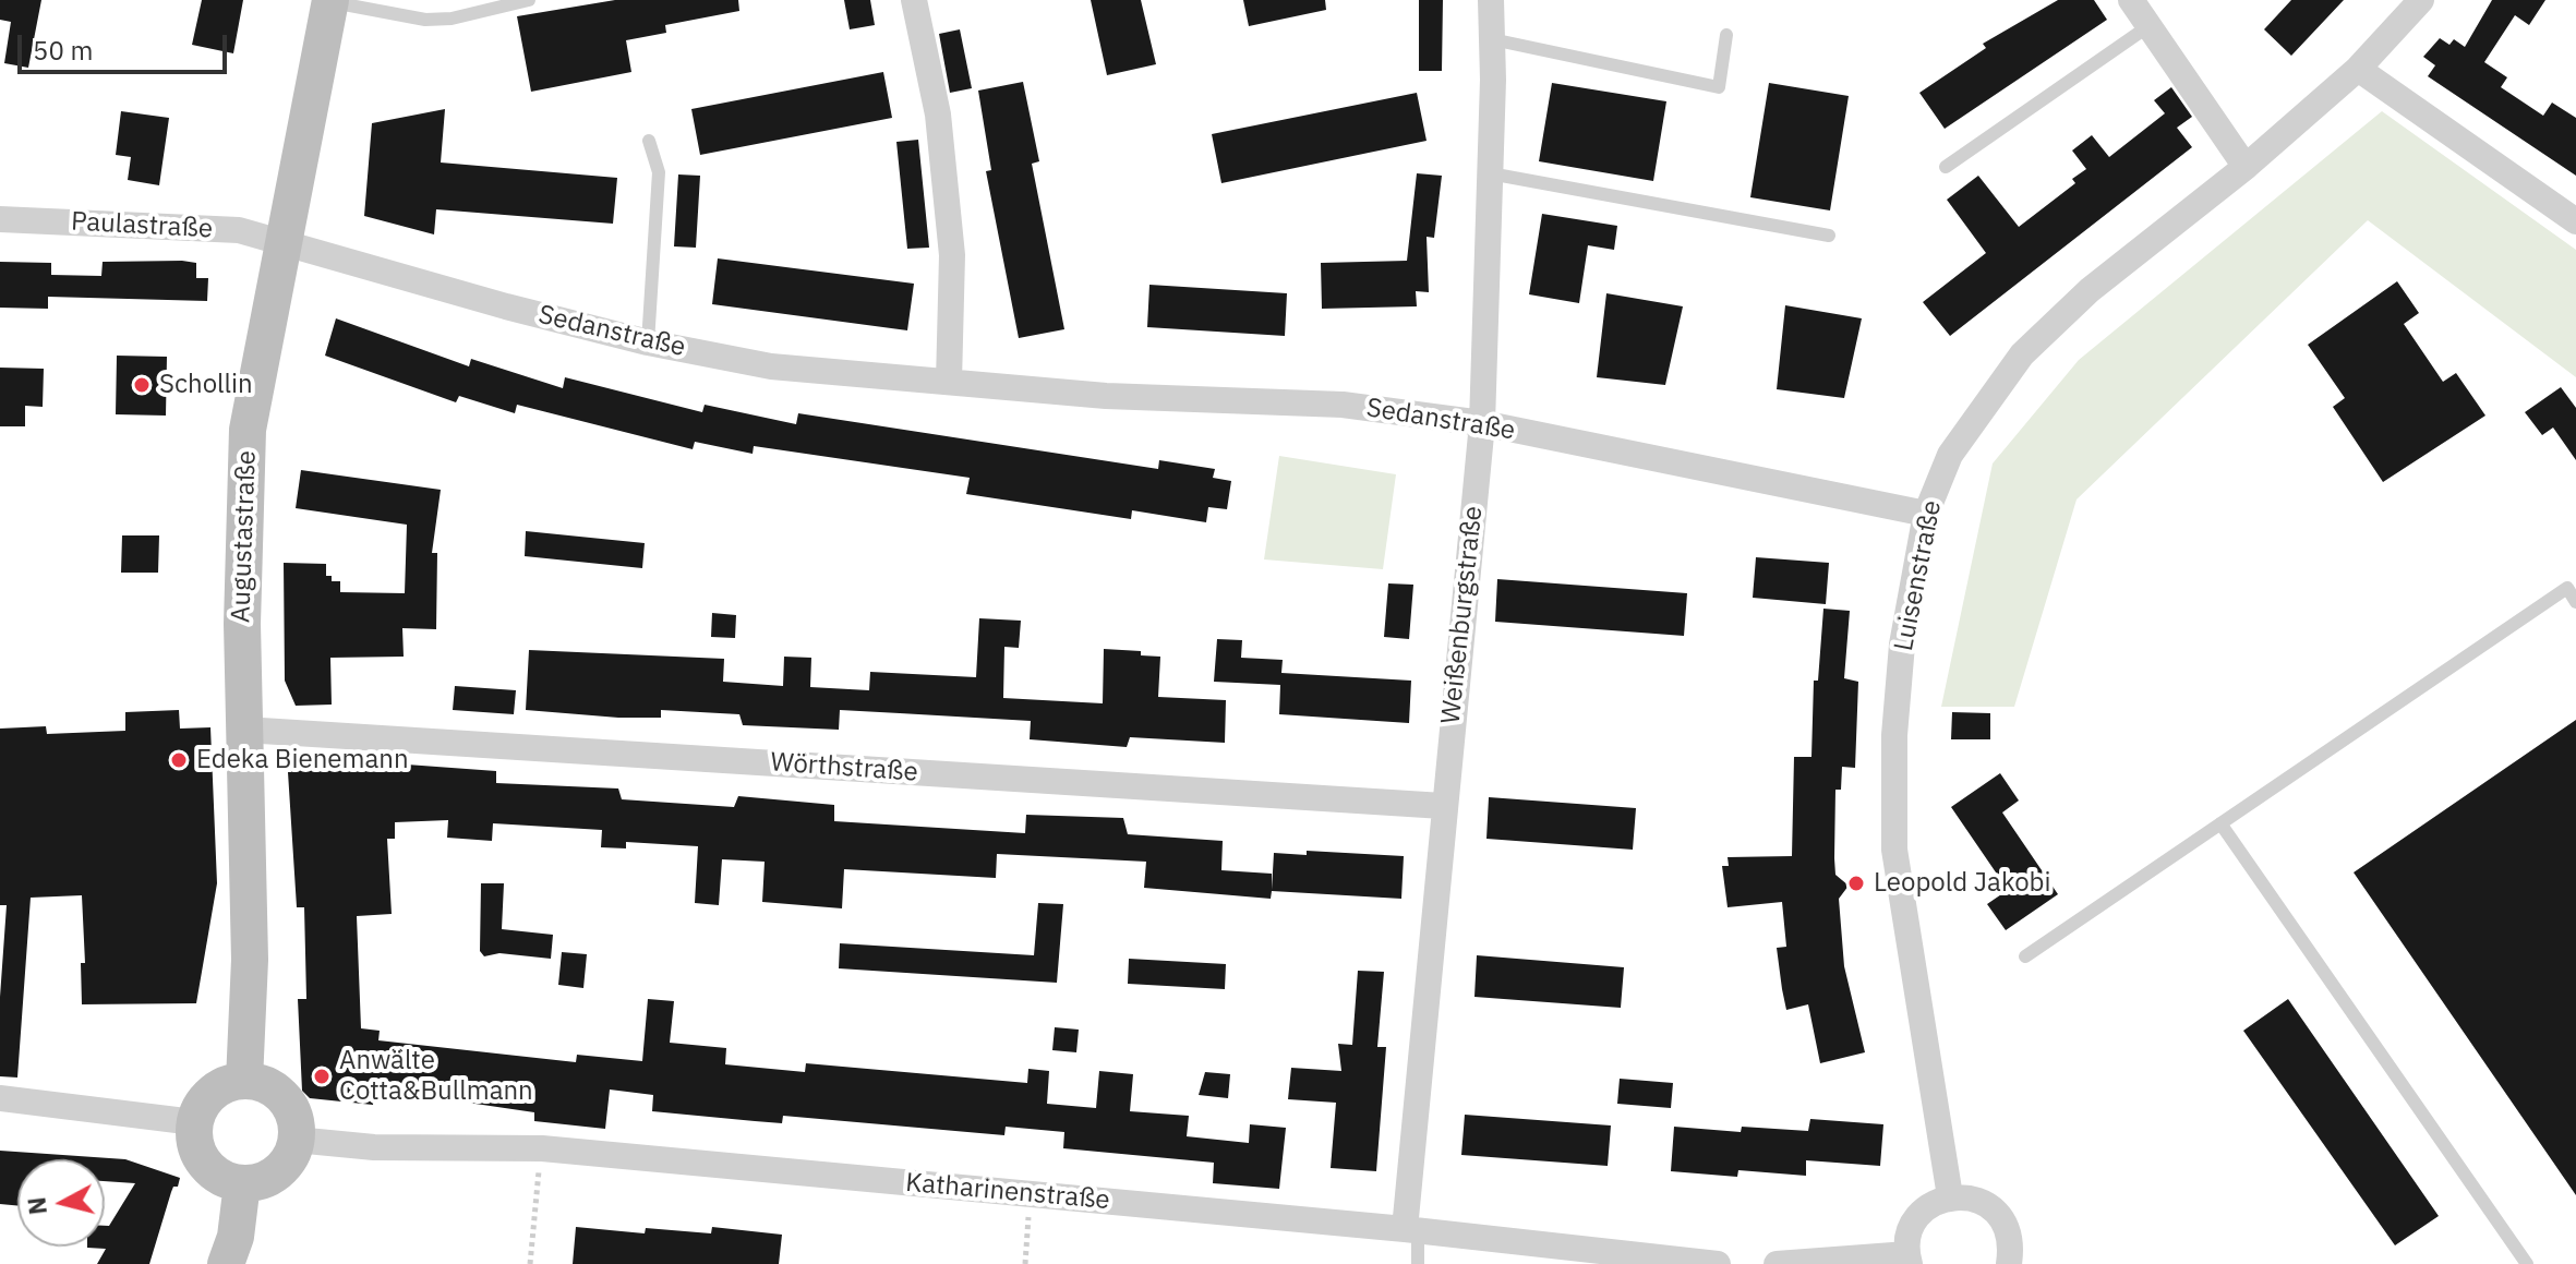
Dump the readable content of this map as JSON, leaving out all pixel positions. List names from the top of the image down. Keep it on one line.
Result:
{"streets":{"main road":["Augustastraße"],"street":["Paulastraße","Sedanstraße","Luisenstraße","Weißenburgstraße","Wörthstraße","Katharinenstraße"]},"crossings":[["Paulastraße","Sedanstraße"],["Paulastraße","Augustastraße"],["Sedanstraße","Augustastraße"],["Sedanstraße","Luisenstraße"],["Sedanstraße","Weißenburgstraße"],["Augustastraße","Wörthstraße"],["Augustastraße","Katharinenstraße"],["Weißenburgstraße","Wörthstraße"],["Weißenburgstraße","Katharinenstraße"]],"places":["Schollin","Edeka Bienemann","Leopold Jakobi","Anwälte Cotta&Bullmann"],"scale_bar":"50 m","north":"left"}
